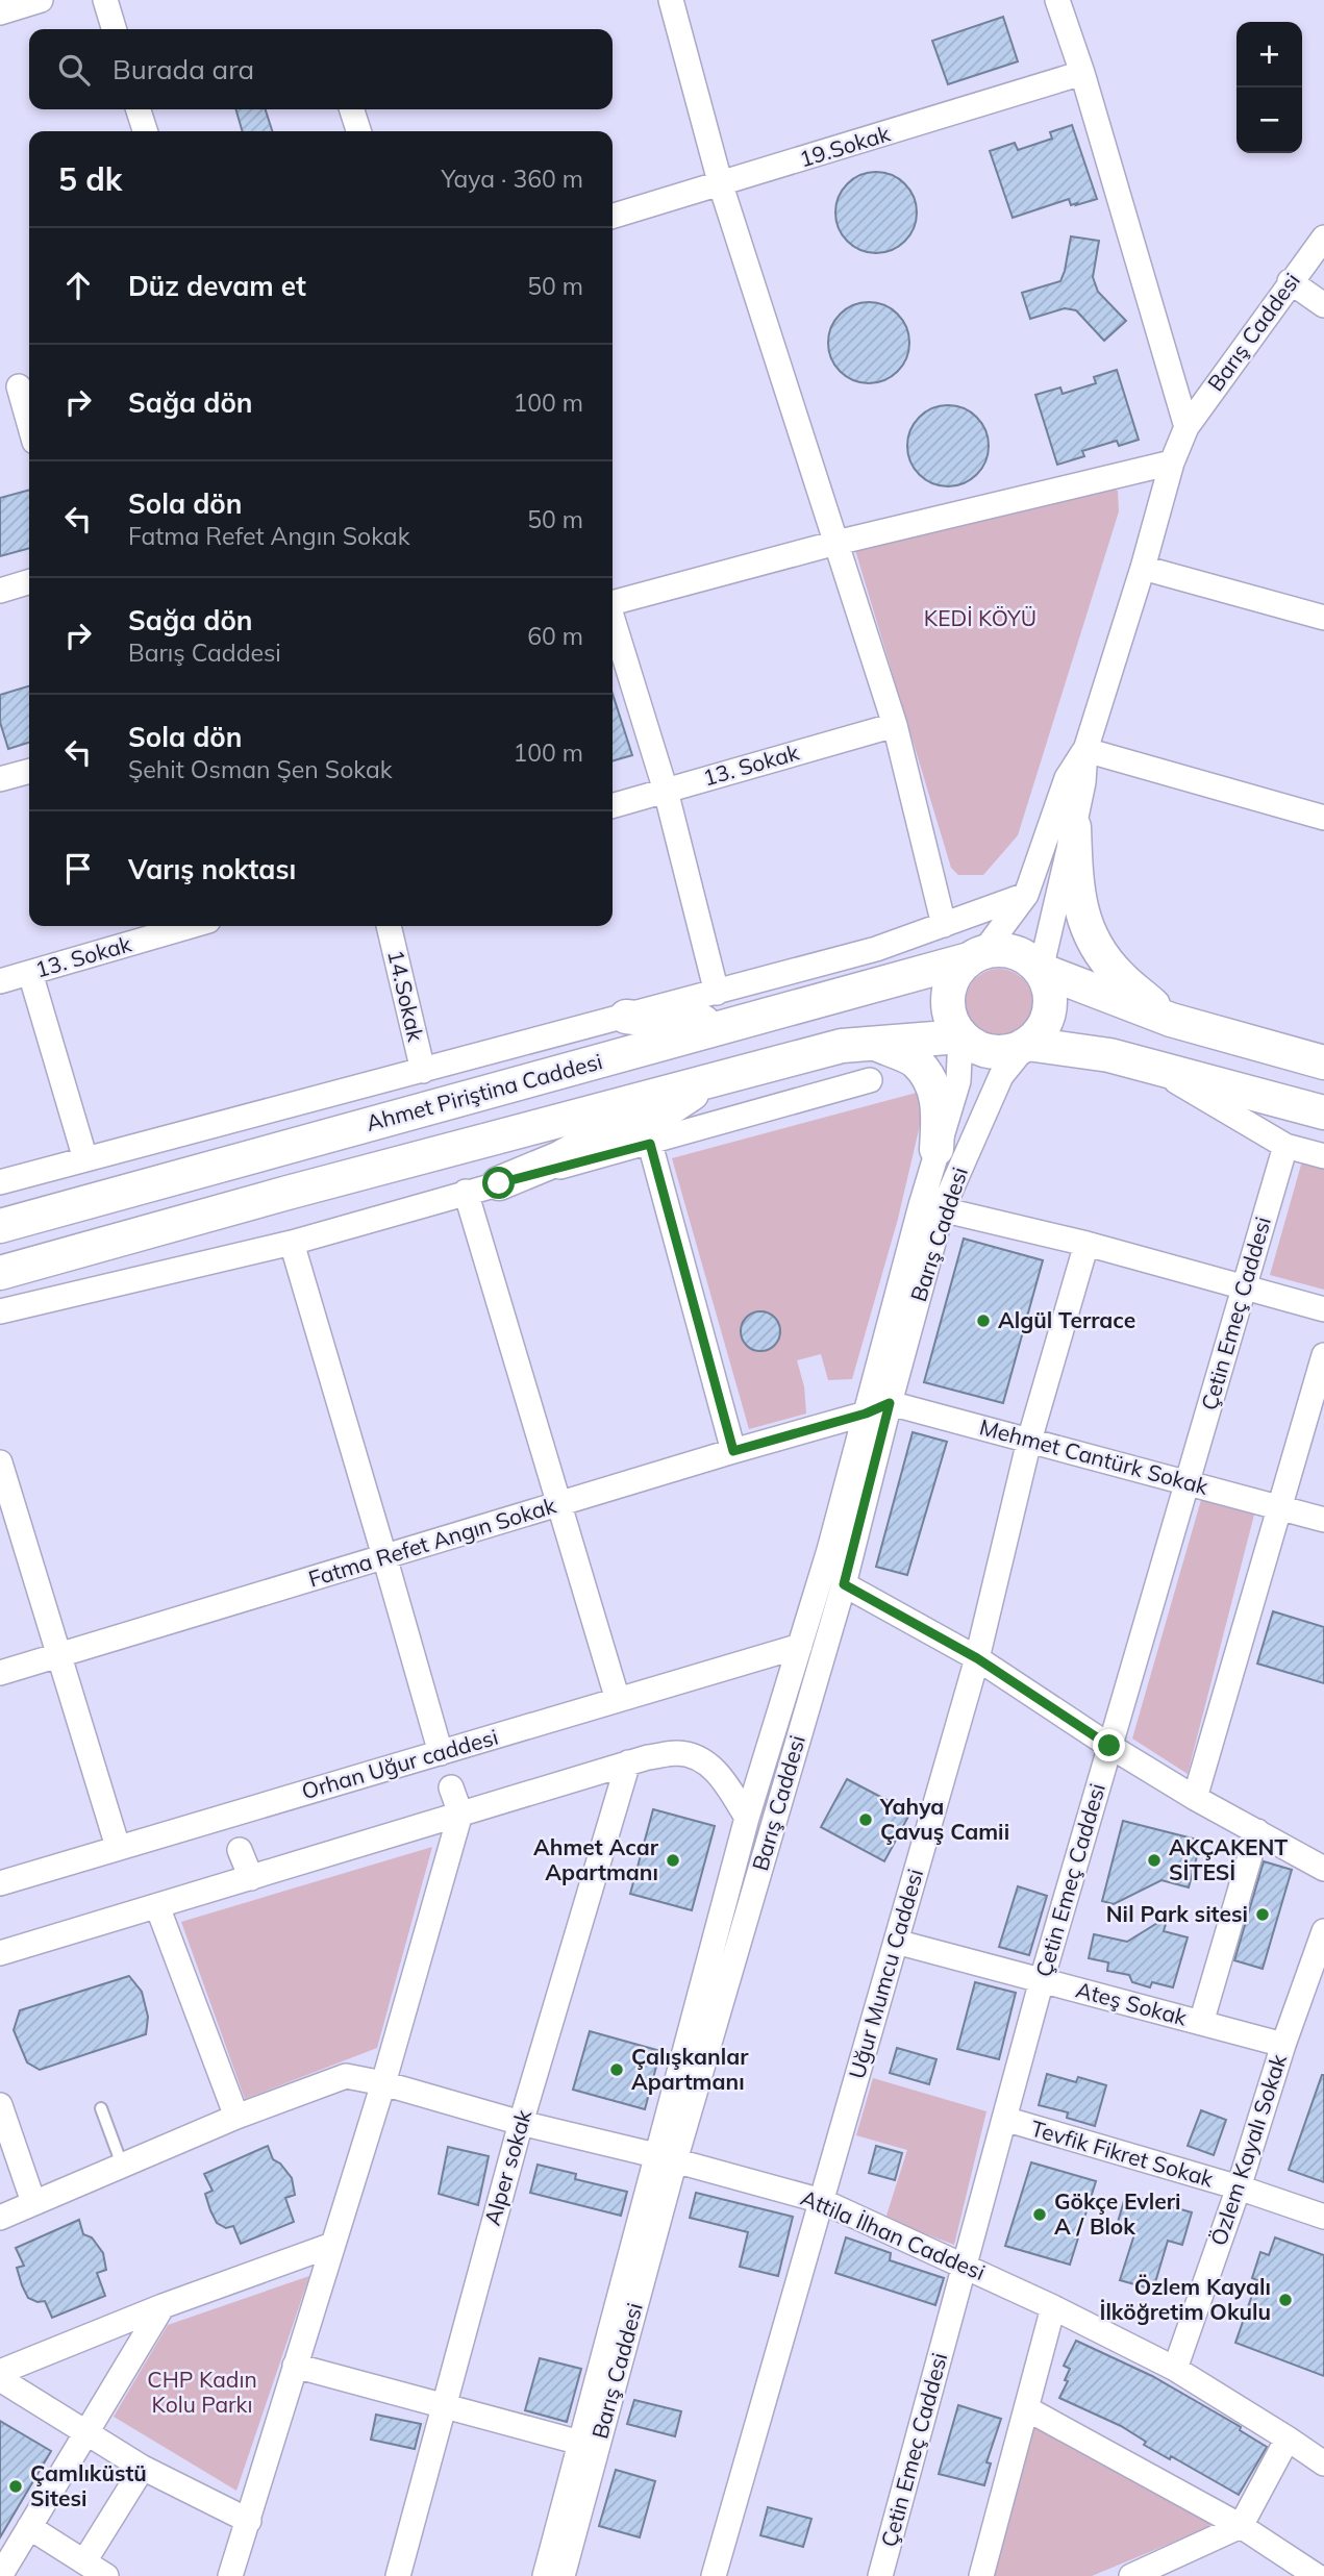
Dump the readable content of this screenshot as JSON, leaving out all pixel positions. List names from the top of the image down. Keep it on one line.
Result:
{"streets":{"street":["19.Sokak","Barış Caddesi","13. Sokak","14.Sokak","Ahmet Piriştina Caddesi","Çetin Emeç Caddesi","Mehmet Cantürk Sokak","Fatma Refet Angın Sokak","Orhan Uğur caddesi","Uğur Mumcu Caddesi","Ateş Sokak","Özlem Kayalı Sokak","Tevfik Fikret Sokak","Alper sokak","Attila İlhan Caddesi"]},"crossings":[["Barış Caddesi","Ahmet Piriştina Caddesi"],["Barış Caddesi","Mehmet Cantürk Sokak"],["Barış Caddesi","Fatma Refet Angın Sokak"],["Barış Caddesi","Orhan Uğur caddesi"],["Barış Caddesi","Attila İlhan Caddesi"],["Çetin Emeç Caddesi","Mehmet Cantürk Sokak"],["Çetin Emeç Caddesi","Ateş Sokak"],["Çetin Emeç Caddesi","Tevfik Fikret Sokak"],["Çetin Emeç Caddesi","Attila İlhan Caddesi"],["Mehmet Cantürk Sokak","Uğur Mumcu Caddesi"],["Uğur Mumcu Caddesi","Ateş Sokak"],["Uğur Mumcu Caddesi","Attila İlhan Caddesi"],["Ateş Sokak","Özlem Kayalı Sokak"],["Özlem Kayalı Sokak","Tevfik Fikret Sokak"],["Özlem Kayalı Sokak","Attila İlhan Caddesi"],["Alper sokak","Attila İlhan Caddesi"]],"parks":["KEDİ KÖYÜ","CHP Kadın Kolu Parkı"],"places":["Algül Terrace","Yahya Çavuş Camii","Ahmet Acar Apartmanı","AKÇAKENT SİTESİ","Nil Park sitesi","Çalışkanlar Apartmanı","Gökçe Evleri A / Blok","Özlem Kayalı İlköğretim Okulu","Çamlıküstü Sitesi"],"page":{"map_buttons":["+","−"],"search":"Burada ara","heading":["5 dk","Yaya · 360 m"],"list":[["Düz devam et","50 m"],["Sağa dön","100 m"],["Sola dön","Fatma Refet Angın Sokak","50 m"],["Sağa dön","Barış Caddesi","60 m"],["Sola dön","Şehit Osman Şen Sokak","100 m"],"Varış noktası"]}}
